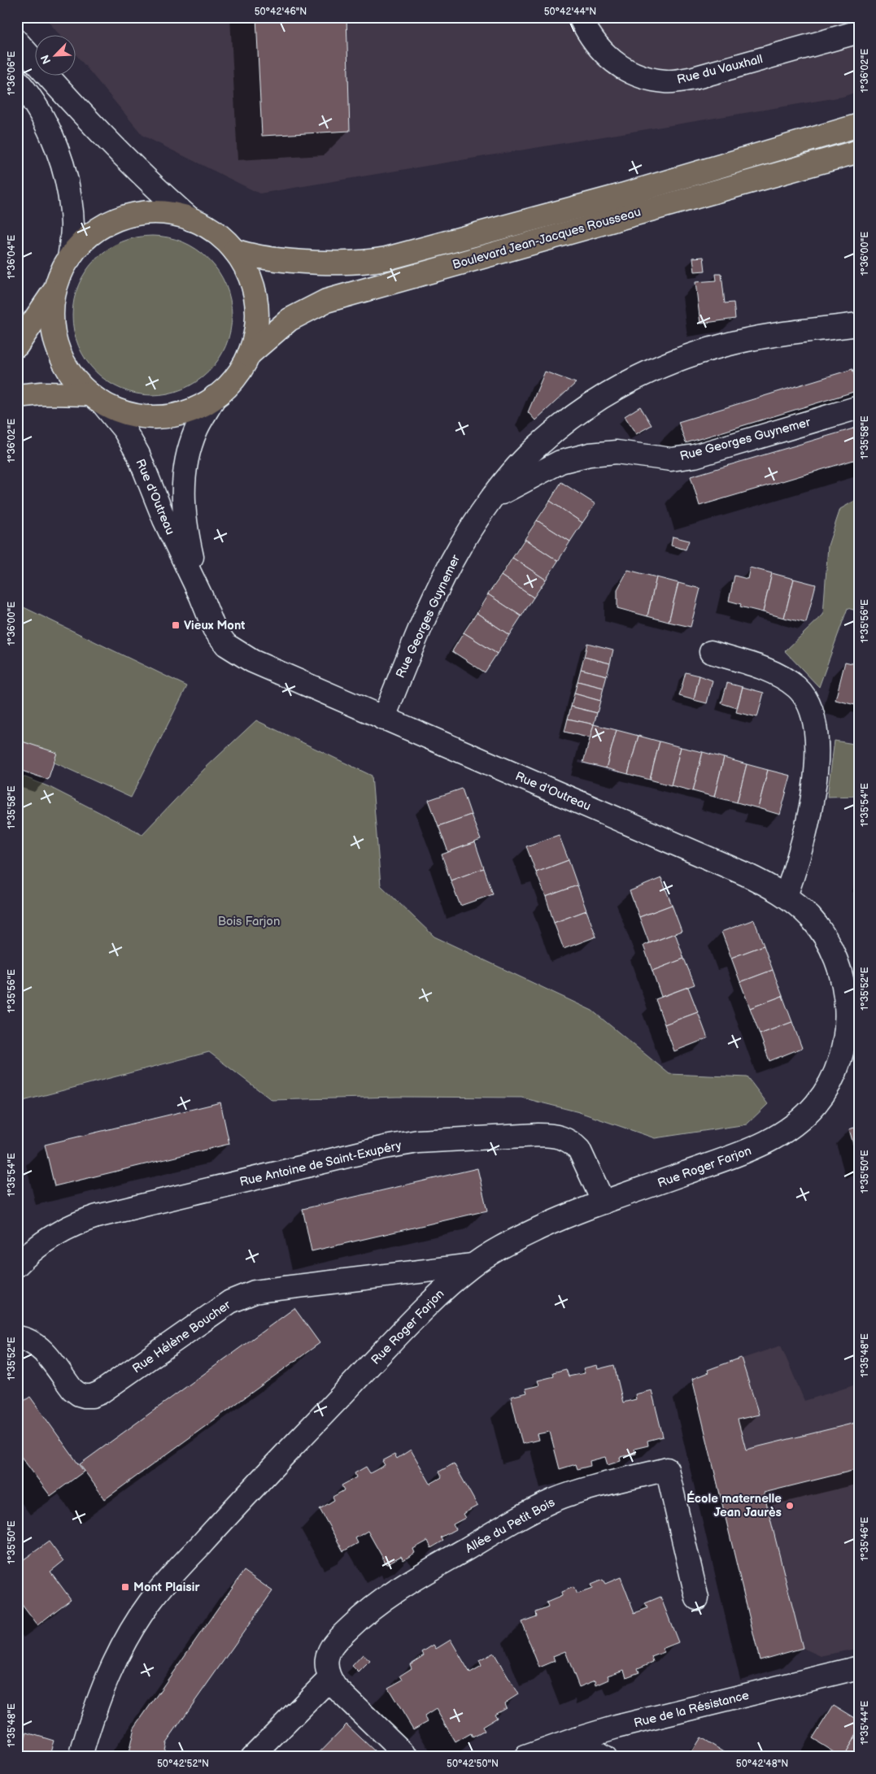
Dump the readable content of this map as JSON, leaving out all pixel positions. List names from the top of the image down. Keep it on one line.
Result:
{"streets":{"main road":["Boulevard Jean-Jacques Rousseau"],"street":["Rue du Vauxhall","Rue Georges Guynemer","Rue d'Outreau","Rue Antoine de Saint-Exupéry","Rue Roger Farjon","Rue Hélène Boucher","Allée du Petit Bois","Rue de la Résistance"]},"crossings":[["Rue Georges Guynemer","Rue d'Outreau"],["Rue d'Outreau","Rue Roger Farjon"],["Rue Antoine de Saint-Exupéry","Rue Roger Farjon"],["Rue Roger Farjon","Rue Hélène Boucher"]],"parks":["Bois Farjon"],"places":{"transit":["Vieux Mont","Mont Plaisir"],"other":["École maternelle Jean Jaurès"]},"north":"bottom left","coordinates":["50°42'46\"N","50°42'44\"N","1°36'02\"E","1°36'06\"E","1°36'00\"E","1°36'04\"E","1°35'58\"E","1°35'56\"E","1°35'54\"E","1°35'52\"E","1°35'50\"E","1°35'48\"E","1°35'46\"E","1°35'44\"E","50°42'52\"N","50°42'50\"N","50°42'48\"N"]}
